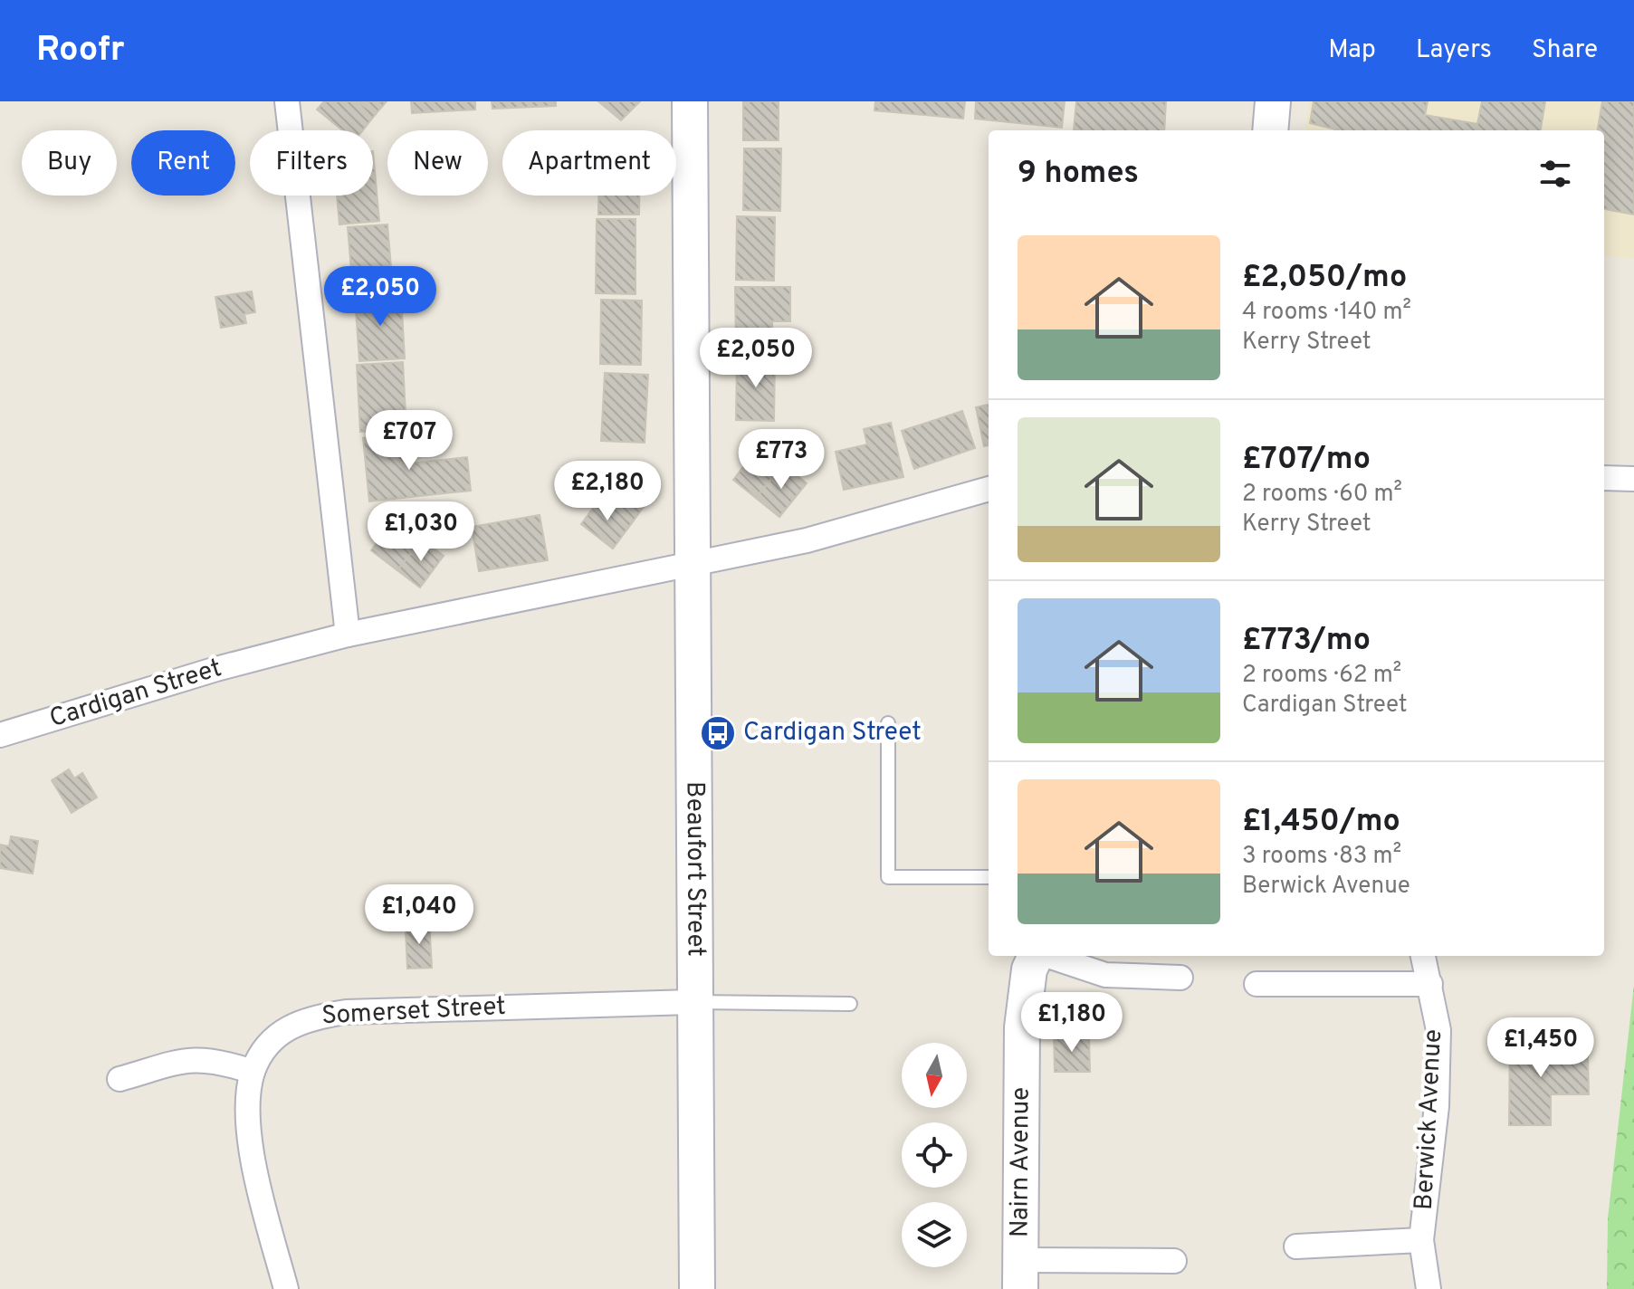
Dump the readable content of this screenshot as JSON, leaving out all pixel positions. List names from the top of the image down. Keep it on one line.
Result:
{"streets":{"street":["Cardigan Street","Beaufort Street","Somerset Street","Berwick Avenue","Nairn Avenue"]},"crossings":[["Cardigan Street","Beaufort Street"],["Beaufort Street","Somerset Street"]],"places":{"bus stop":["Cardigan Street"]},"north":"bottom","page":{"header":"Roofr","nav":["Map","Layers","Share"],"chip":["Buy","Rent","Filters","New","Apartment"],"heading":"9 homes","list":[{"name":"£2,050/mo","note":"4 rooms · 140 m² · Kerry Street"},{"name":"£707/mo","note":"2 rooms · 60 m² · Kerry Street"},{"name":"£773/mo","note":"2 rooms · 62 m² · Cardigan Street"},{"name":"£1,450/mo","note":"3 rooms · 83 m² · Berwick Avenue"}],"price":["£2,050","£2,050","£707","£773","£2,180","£1,030","£1,040","£1,180","£1,450"]}}
